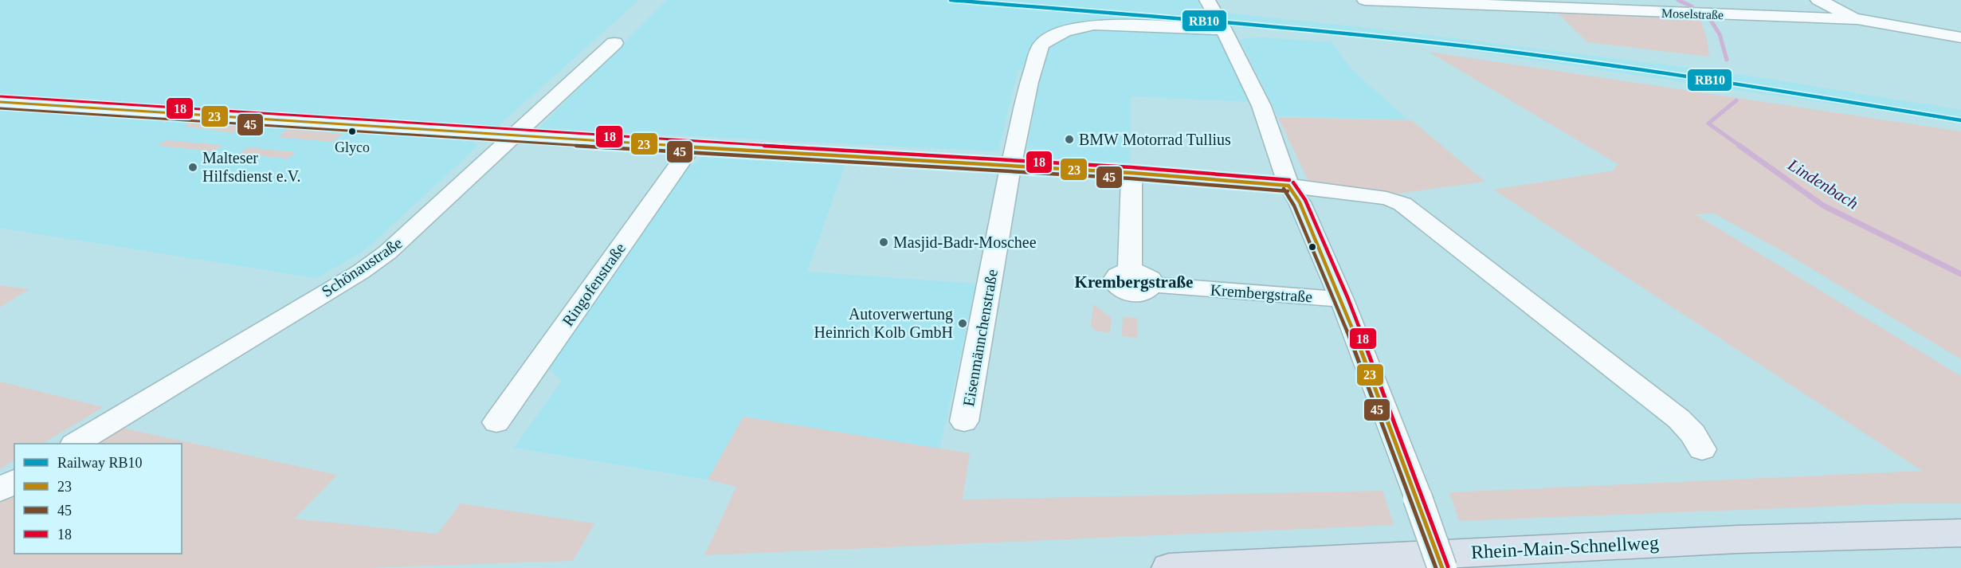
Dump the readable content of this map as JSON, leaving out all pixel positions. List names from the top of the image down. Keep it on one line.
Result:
{"streets":{"highway":["Rhein-Main-Schnellweg"],"street":["Moselstraße","Schönaustraße","Ringofenstraße","Krembergstraße","Eisenmännchenstraße"]},"districts":["Krembergstraße"],"water":["Lindenbach"],"places":["Glyco","BMW Motorrad Tullius","Malteser Hilfsdienst e.V.","Masjid-Badr-Moschee","Autoverwertung Heinrich Kolb GmbH"],"lines":["rail line RB10","transit line 18","transit line 23","transit line 45"],"legend":["Railway RB10","23","45","18"]}
